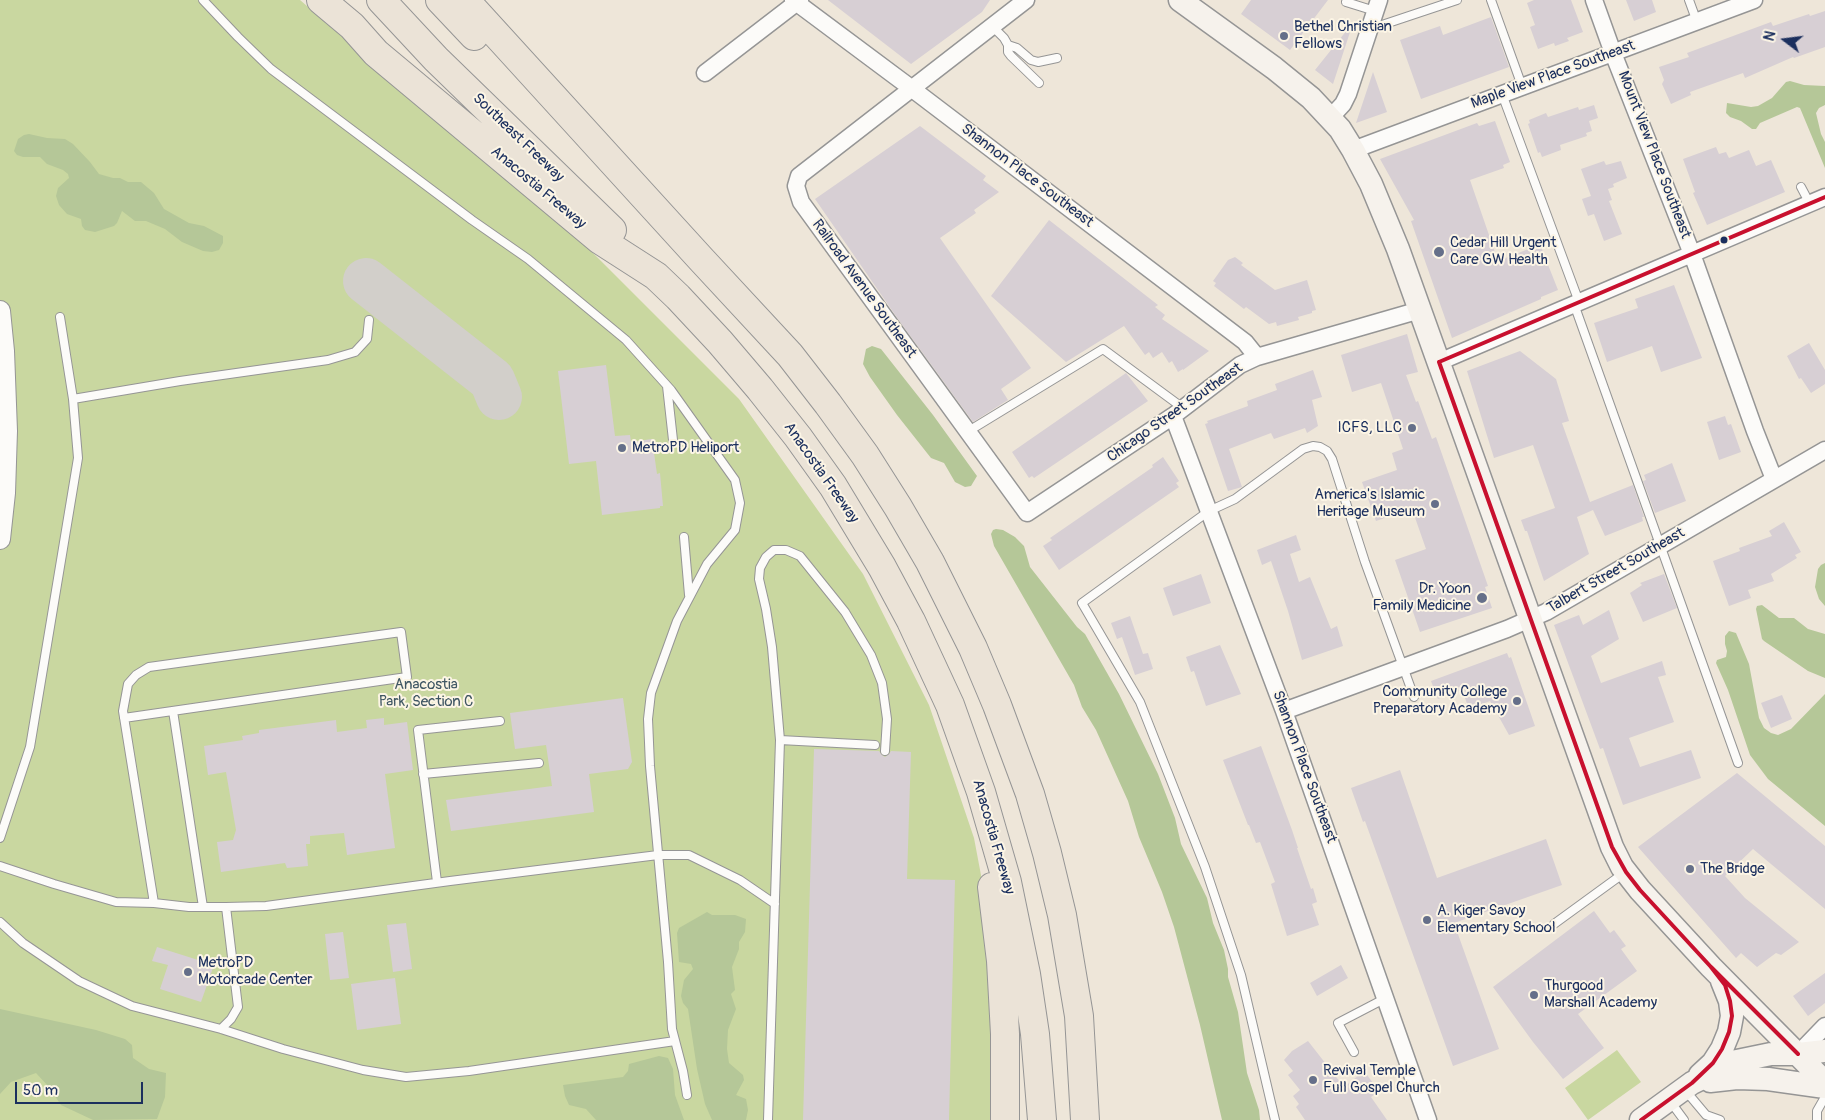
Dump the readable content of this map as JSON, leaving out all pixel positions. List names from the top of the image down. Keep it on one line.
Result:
{"streets":{"highway":["Southeast Freeway","Anacostia Freeway"],"street":["Maple View Place Southeast","Mount View Place Southeast","Shannon Place Southeast","Railroad Avenue Southeast","Chicago Street Southeast","Talbert Street Southeast"]},"crossings":[["Maple View Place Southeast","Mount View Place Southeast"],["Southeast Freeway","Anacostia Freeway"],["Mount View Place Southeast","Talbert Street Southeast"],["Shannon Place Southeast","Railroad Avenue Southeast"],["Shannon Place Southeast","Chicago Street Southeast"],["Shannon Place Southeast","Talbert Street Southeast"],["Railroad Avenue Southeast","Chicago Street Southeast"]],"parks":["Anacostia Park, Section C"],"places":["Bethel Christian Fellows","Cedar Hill Urgent Care GW Health","ICFS, LLC","MetroPD Heliport","America's Islamic Heritage Museum","Dr. Yoon Family Medicine","Community College Preparatory Academy","The Bridge","A. Kiger Savoy Elementary School","MetroPD Motorcade Center","Thurgood Marshall Academy","Revival Temple Full Gospel Church"],"scale_bar":"50 m","north":"left"}
